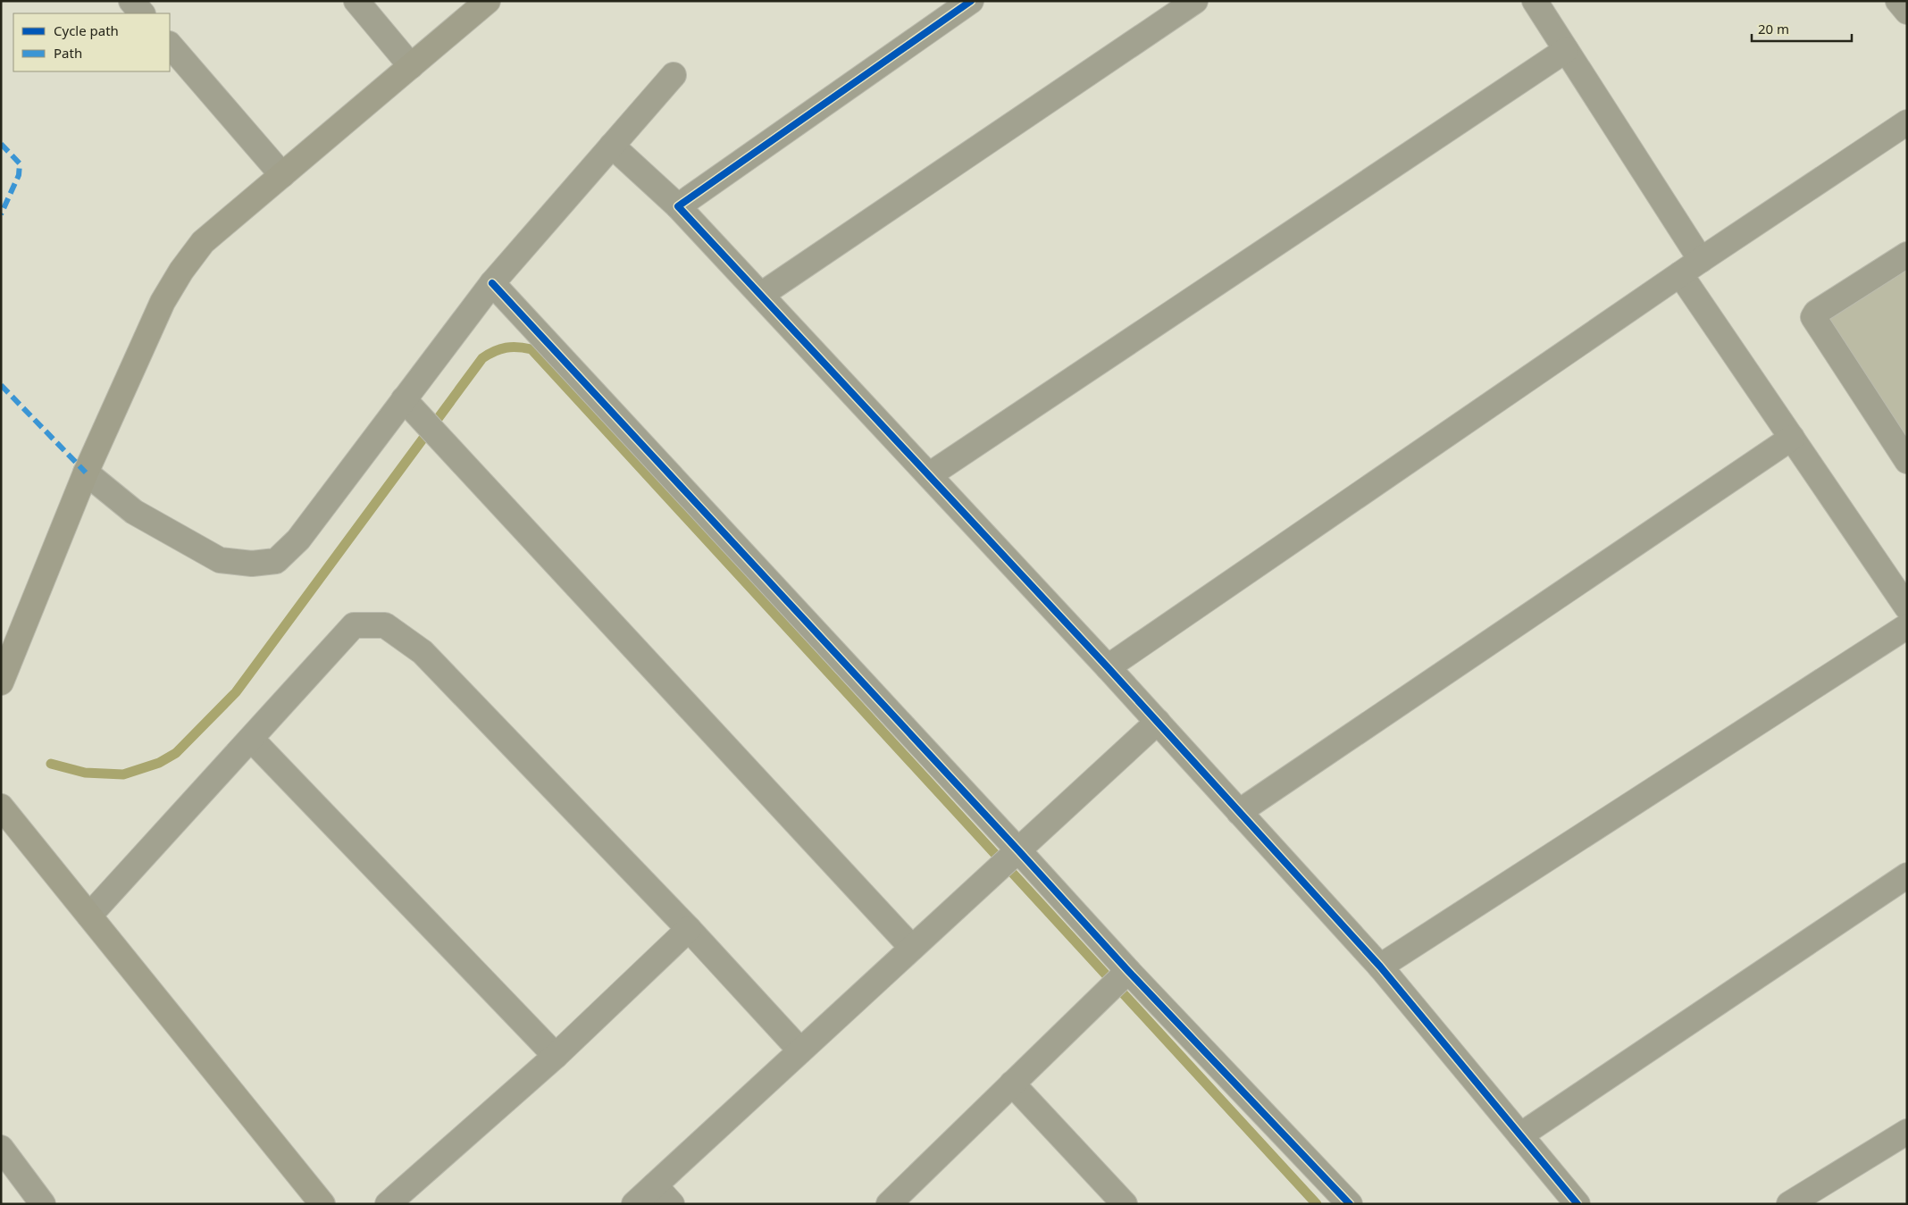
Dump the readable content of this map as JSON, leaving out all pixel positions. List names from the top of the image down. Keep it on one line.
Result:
{"legend":["Cycle path","Path"],"scale_bar":"20 m"}
